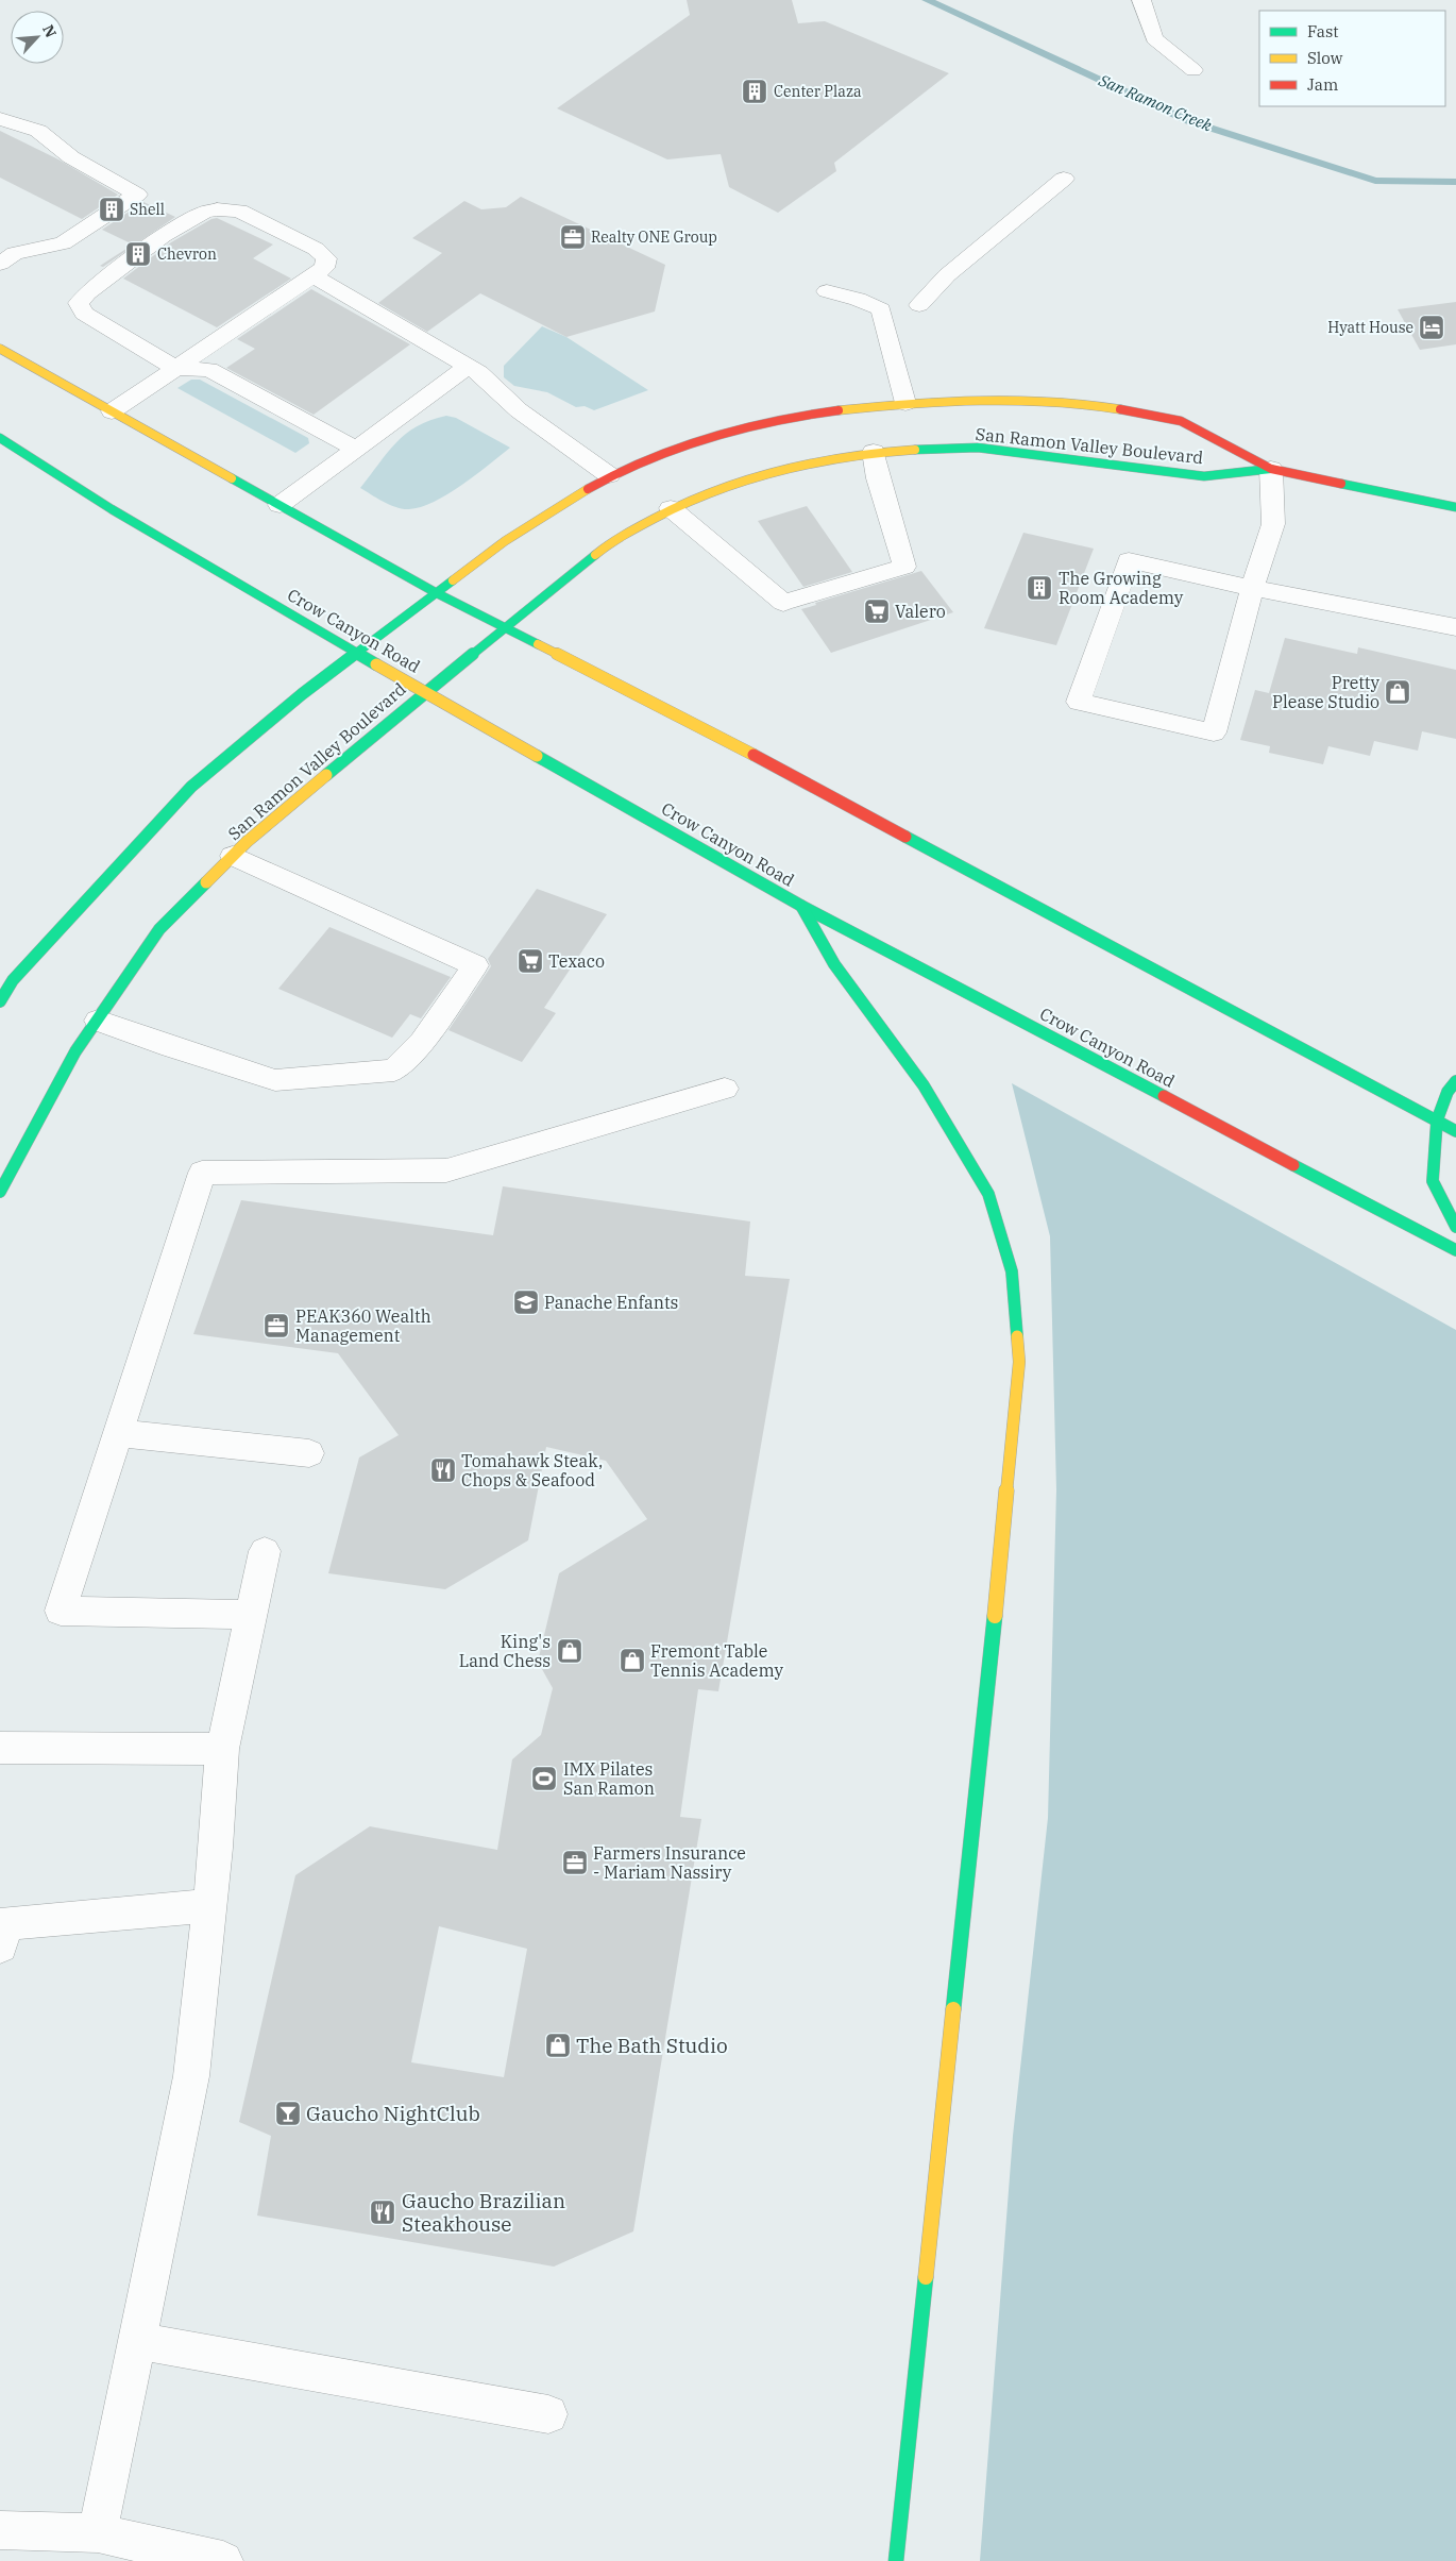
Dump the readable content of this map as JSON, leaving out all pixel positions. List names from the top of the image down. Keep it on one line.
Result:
{"streets":{"main road":["San Ramon Valley Boulevard","Crow Canyon Road"]},"crossings":[["San Ramon Valley Boulevard","Crow Canyon Road"]],"water":["San Ramon Creek"],"places":{"building":["Center Plaza","Shell","Chevron","The Growing Room Academy"],"office":["Realty ONE Group","PEAK360 Wealth Management","Farmers Insurance - Mariam Nassiry"],"hotel":["Hyatt House"],"supermarket":["Valero","Texaco"],"shop":["Pretty Please Studio","King's Land Chess","Fremont Table Tennis Academy","The Bath Studio"],"school or university":["Panache Enfants"],"restaurant":["Tomahawk Steak, Chops & Seafood","Gaucho Brazilian Steakhouse"],"sports":["IMX Pilates San Ramon"],"bar":["Gaucho NightClub"]},"legend":["Fast","Slow","Jam"],"north":"top right"}
